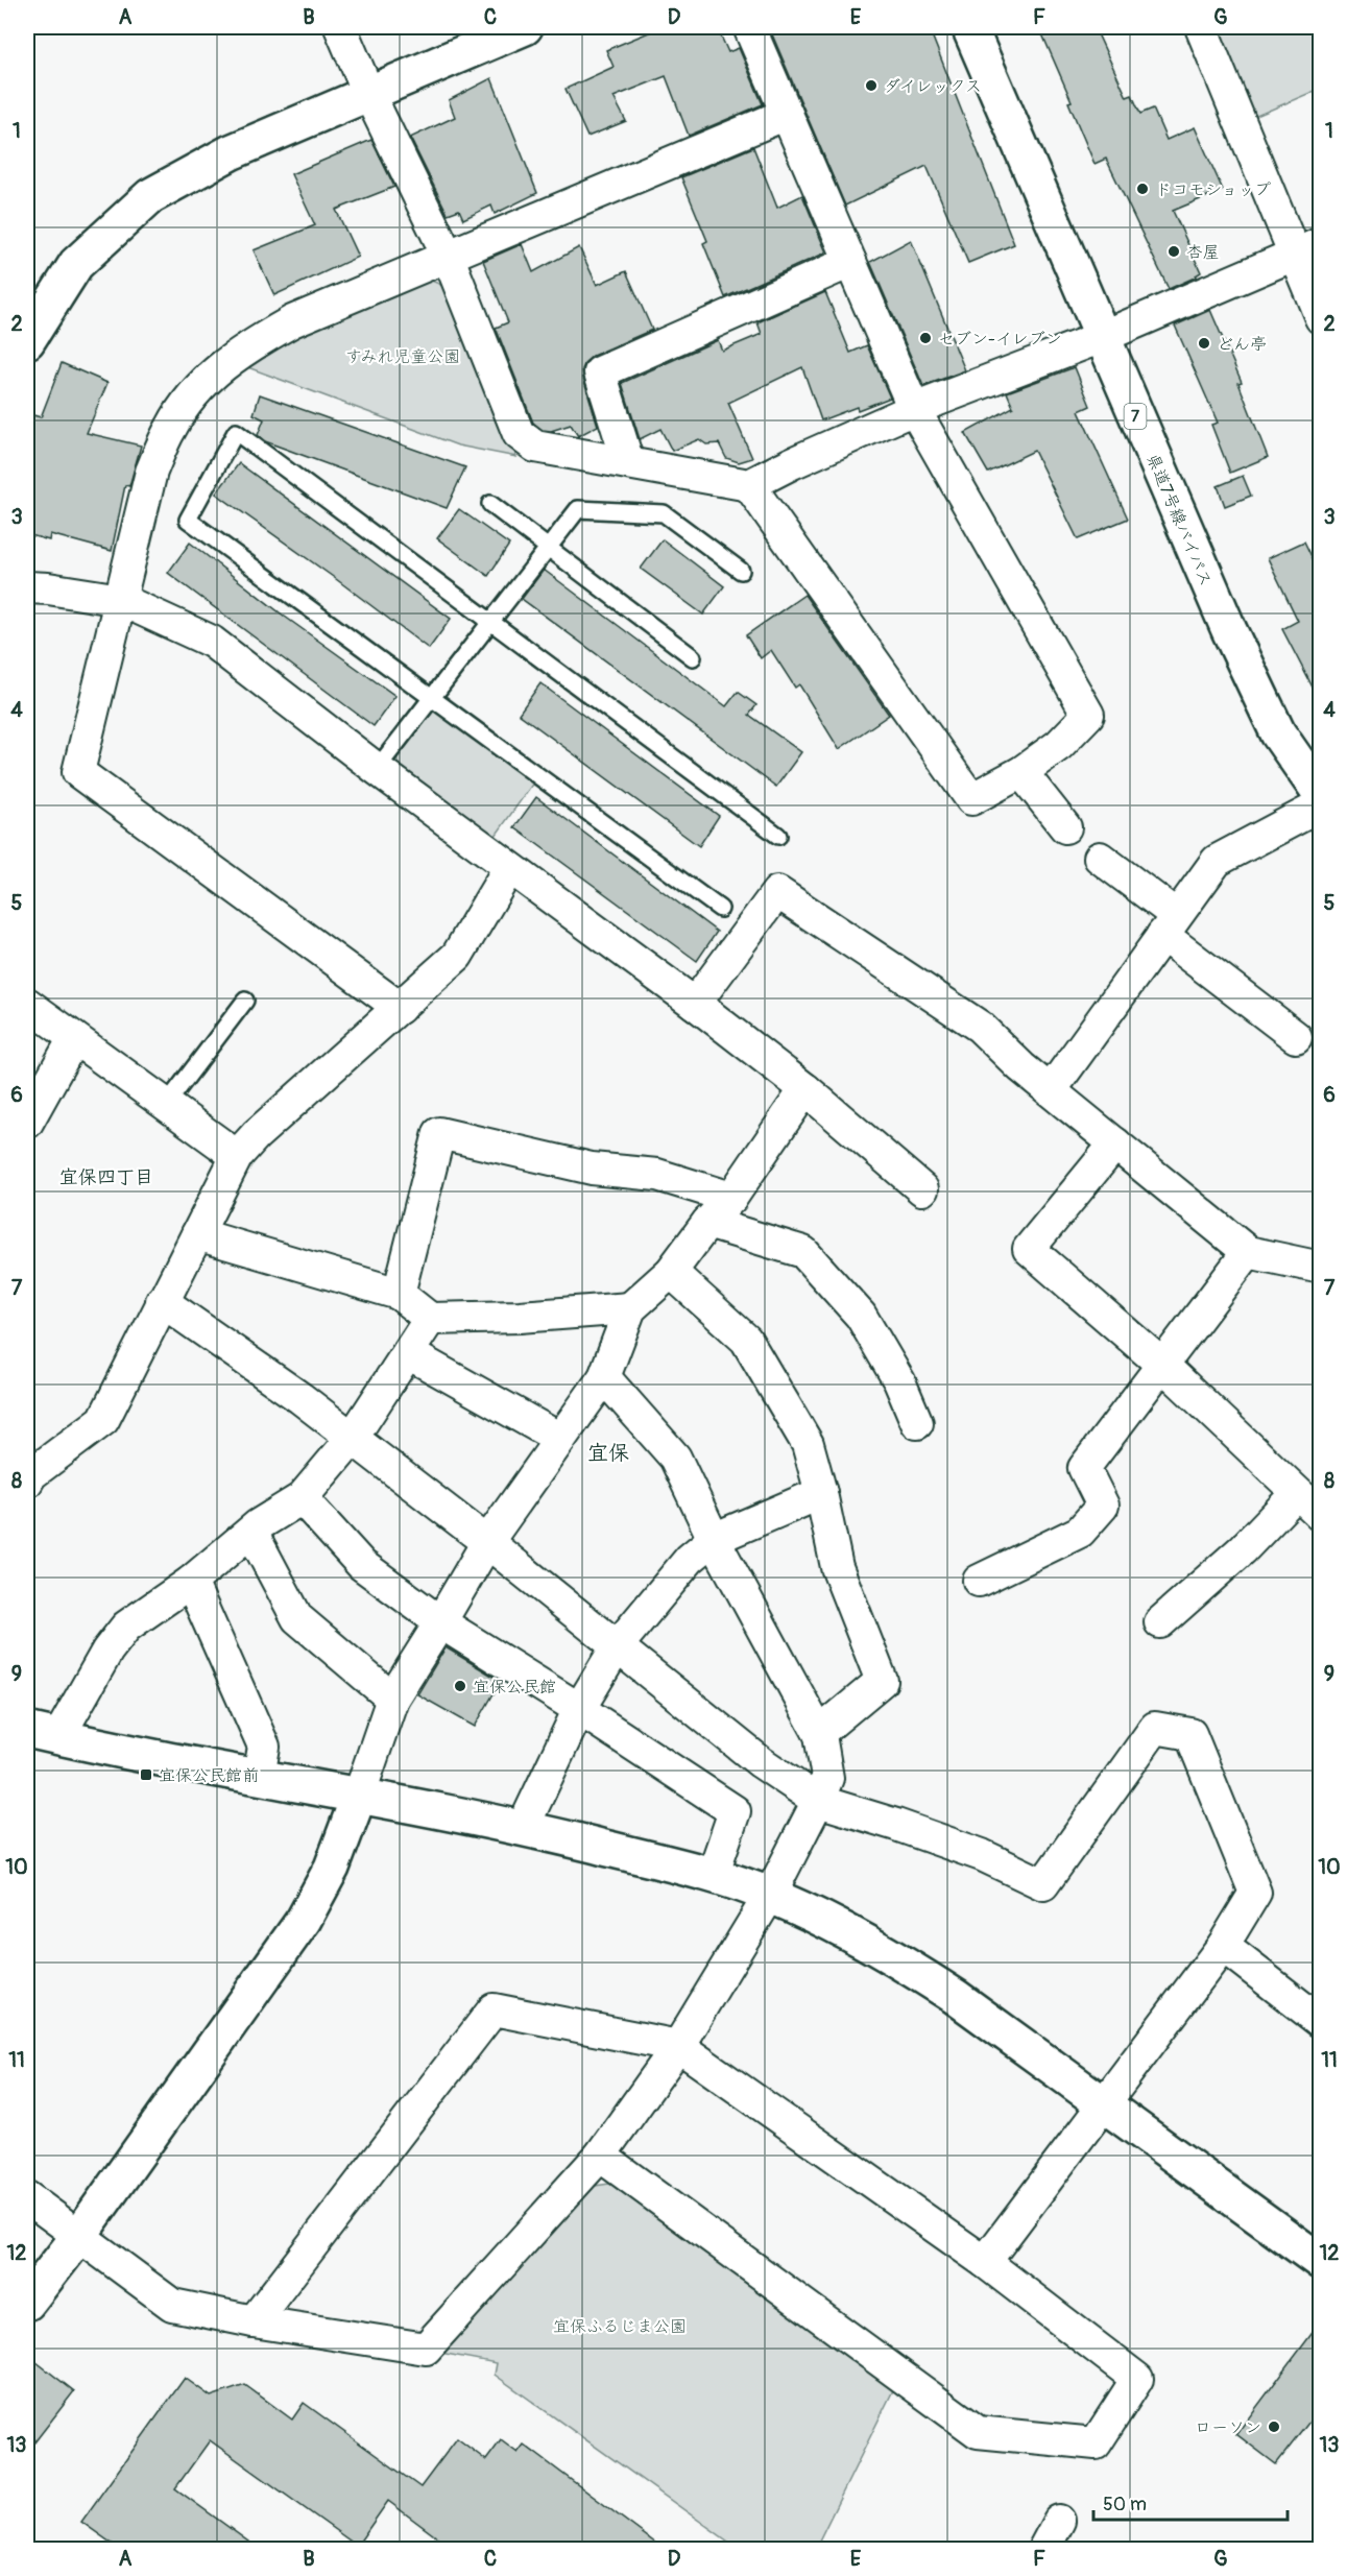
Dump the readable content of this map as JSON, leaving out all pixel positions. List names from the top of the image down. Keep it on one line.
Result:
{"streets":{"street":["7","県道7号線バイパス"]},"districts":["宜保四丁目","宜保"],"parks":["すみれ児童公園","宜保ふるじま公園"],"places":{"other":["ダイレックス","ドコモショップ","杏屋","セブン-イレブン","どん亭","宜保公民館","ローソン"],"transit":["宜保公民館前"]},"scale_bar":"50 m","grid":{"columns":["A","B","C","D","E","F","G"],"rows":["1","2","3","4","5","6","7","8","9","10","11","12","13"]}}
